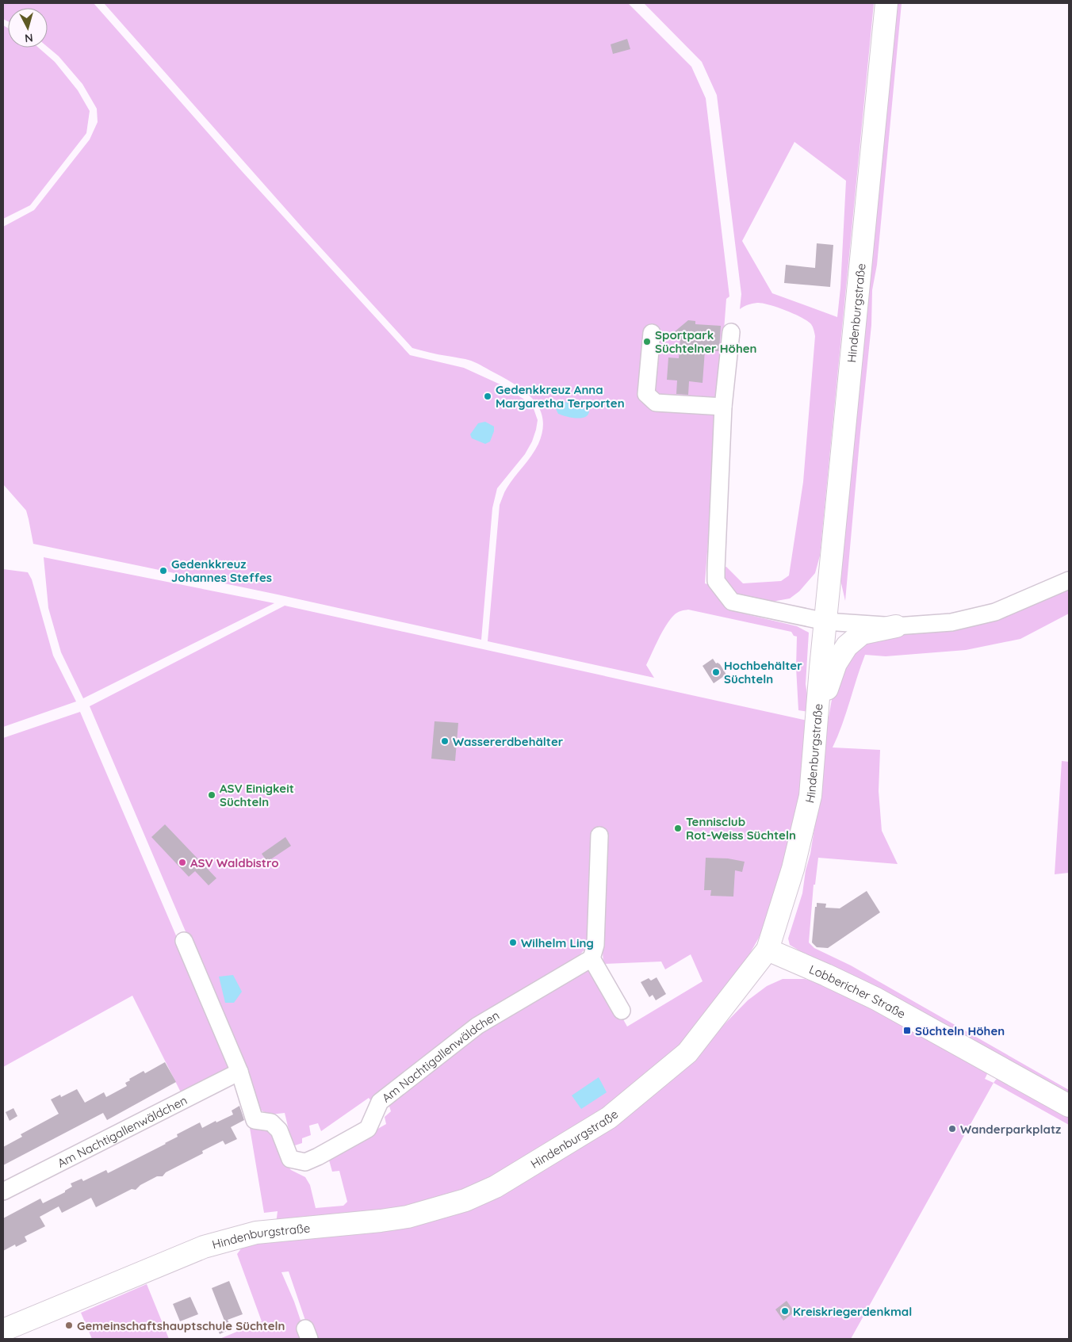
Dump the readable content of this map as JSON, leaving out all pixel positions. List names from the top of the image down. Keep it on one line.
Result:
{"streets":{"main road":["Hindenburgstraße","Lobbericher Straße"],"street":["Am Nachtigallenwäldchen"]},"crossings":[["Hindenburgstraße","Lobbericher Straße"]],"places":{"other":["Sportpark Süchtelner Höhen","Gedenkkreuz Anna Margaretha Terporten","Gedenkkreuz Johannes Steffes","Hochbehälter Süchteln","Wassererdbehälter","ASV Einigkeit Süchteln","Tennisclub Rot-Weiss Süchteln","ASV Waldbistro","Wilhelm Ling","Wanderparkplatz","Kreiskriegerdenkmal","Gemeinschaftshauptschule Süchteln"],"transit":["Süchteln Höhen"]},"north":"bottom"}
